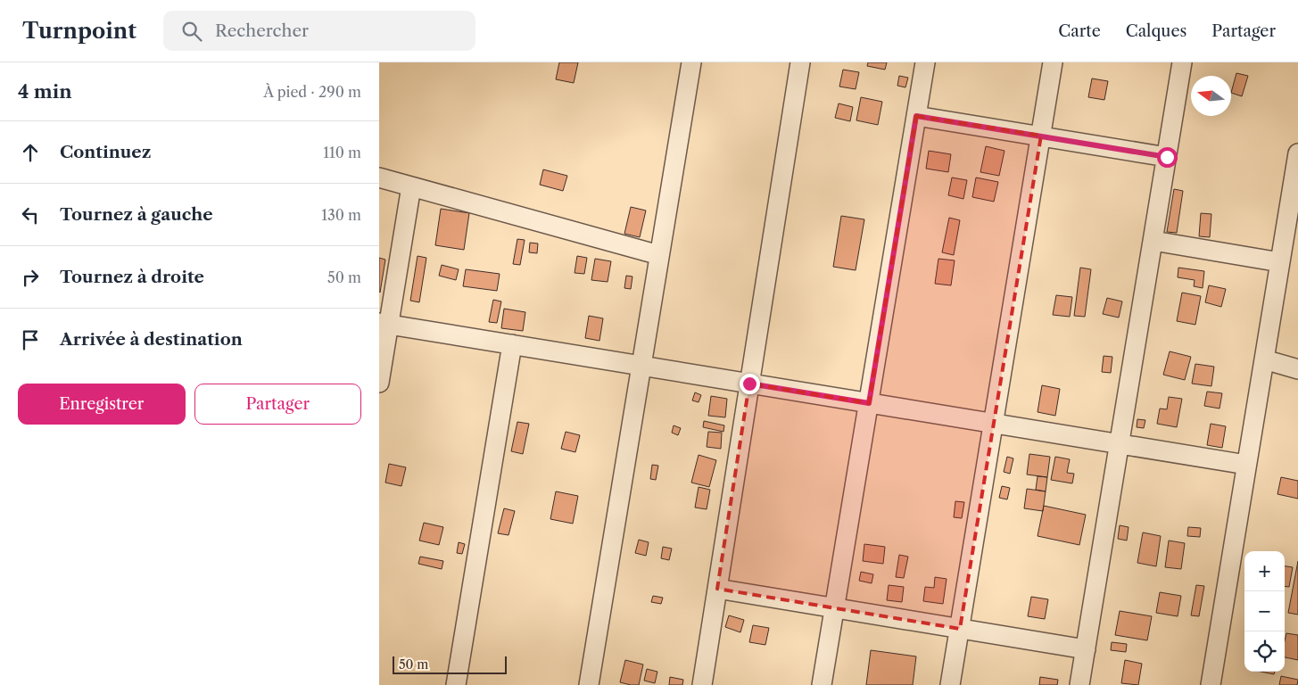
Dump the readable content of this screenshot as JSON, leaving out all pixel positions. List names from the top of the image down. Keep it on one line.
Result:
{"scale_bar":"50 m","north":"left","page":{"header":"Turnpoint","search":"Rechercher","nav":["Carte","Calques","Partager"],"heading":["4 min","À pied · 290 m"],"list":[["Continuez","110 m"],["Tournez à gauche","130 m"],["Tournez à droite","50 m"],"Arrivée à destination"],"buttons":["Enregistrer","Partager"],"map_buttons":["+","−"],"scale":"50 m"}}
